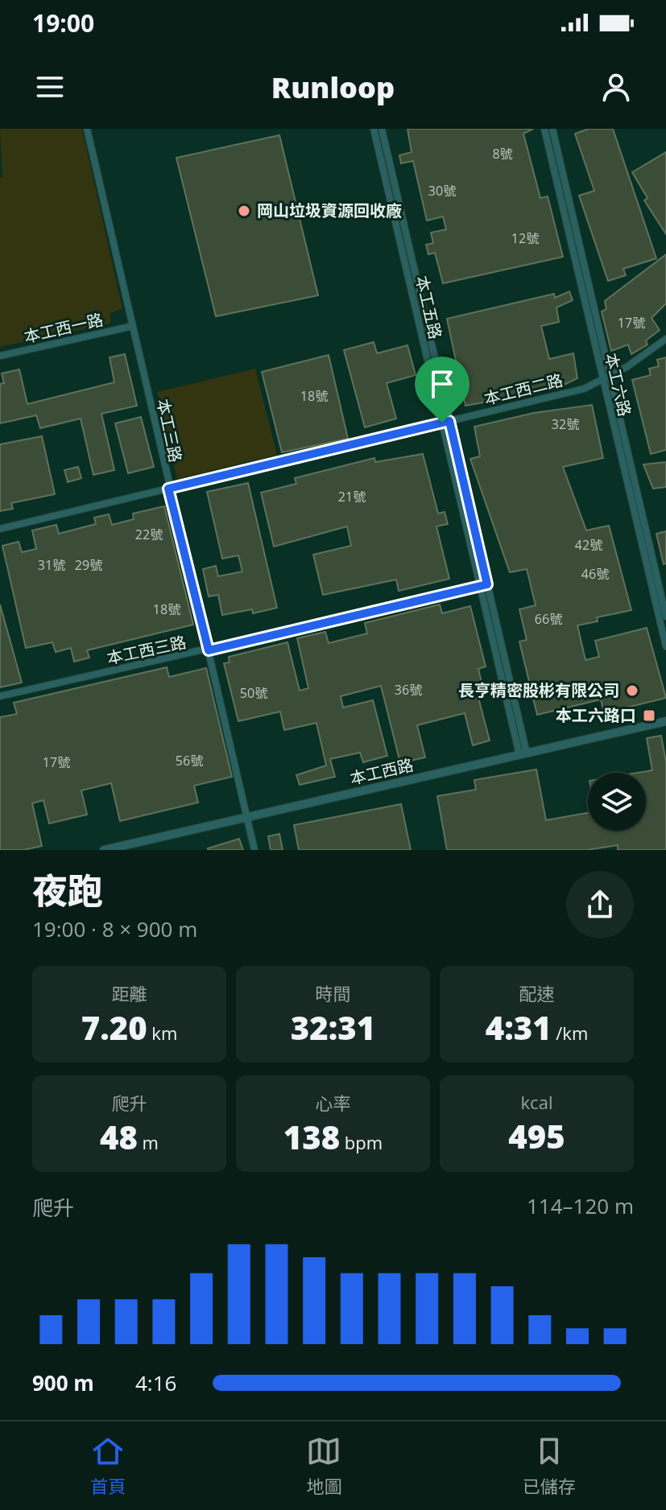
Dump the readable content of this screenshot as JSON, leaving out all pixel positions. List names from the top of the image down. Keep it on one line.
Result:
{"streets":{"street":["本工五路","本工西一路","本工六路","本工西二路","本工三路","本工西三路","本工西路"]},"crossings":[["本工五路","本工西二路"],["本工五路","本工西三路"],["本工五路","本工西路"],["本工西一路","本工三路"],["本工六路","本工西二路"],["本工西二路","本工三路"],["本工三路","本工西三路"],["本工三路","本工西路"]],"places":{"other":["岡山垃圾資源回收廠","長亨精密股彬有限公司"],"transit":["本工六路口"]},"house_numbers":["8號","30號","12號","17號","18號","32號","21號","22號","42號","31號","29號","46號","18號","66號","36號","50號","56號","17號"],"page":{"status":"19:00","header":"Runloop","heading":["夜跑","19:00 · 8 × 900 m"],"stats":[["距離","7.20 km"],["時間","32:31"],["配速","4:31 /km"],["爬升","48 m"],["心率","138 bpm"],["kcal","495"]],"chart":["爬升","114–120 m"],"list":[{"name":"900 m","note":"4:16"}],"tabs":["首頁","地圖","已儲存"]}}
